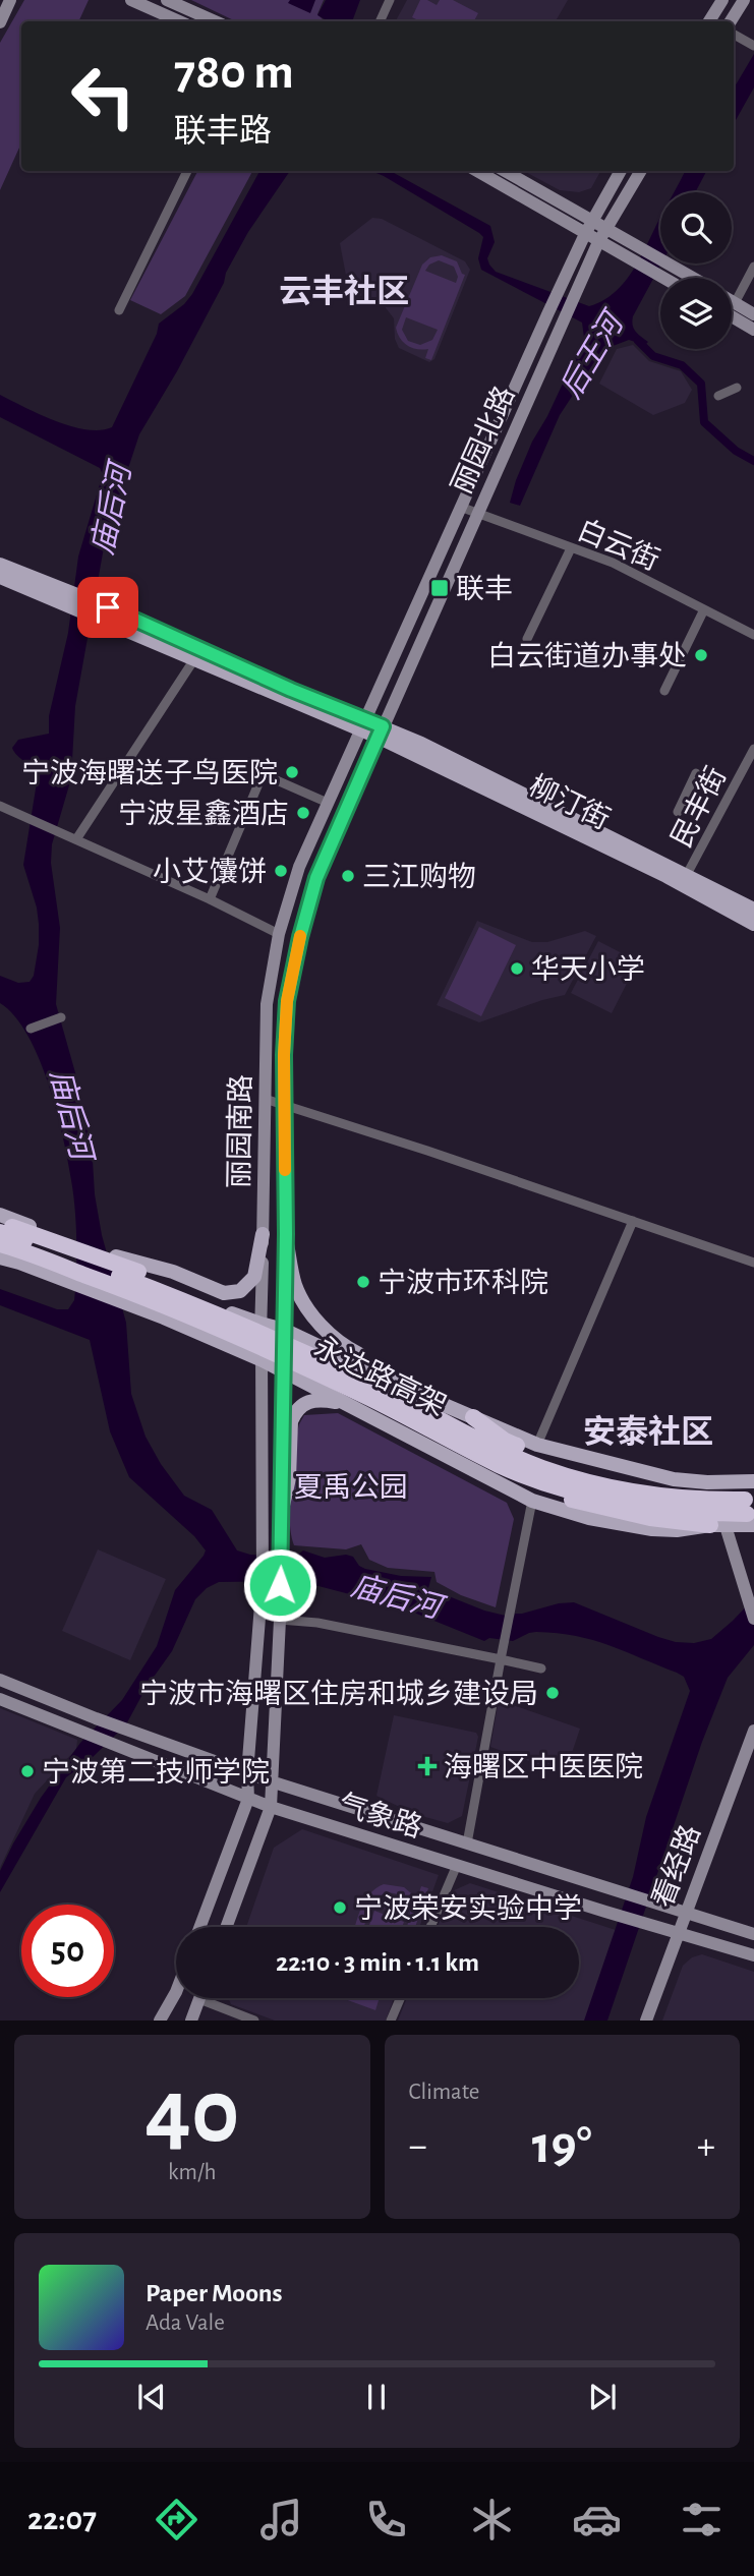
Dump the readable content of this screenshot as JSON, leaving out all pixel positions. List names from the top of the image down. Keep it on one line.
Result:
{"streets":{"highway":["永达路高架"],"main road":["丽园北路","柳汀街","丽园南路","气象路","看经路"],"street":["白云街","民丰街"]},"crossings":[["丽园北路","白云街"],["丽园北路","柳汀街"],["丽园北路","丽园南路"],["柳汀街","民丰街"],["柳汀街","丽园南路"],["丽园南路","气象路"],["气象路","看经路"]],"districts":["云丰社区","安泰社区"],"water":["后王河","庙后河"],"parks":["夏禹公园"],"places":{"transit":["联丰"],"other":["白云街道办事处","宁波海曙送子鸟医院","宁波星鑫酒店","小艾馕饼","三江购物","华天小学","宁波市环科院","宁波市海曙区住房和城乡建设局","宁波第二技师学院","宁波荣安实验中学"],"health":["海曙区中医医院"]},"page":{"turn":["780 m","联丰路"],"limit":"50","trip":"22:10 · 3 min · 1.1 km","tile":[["40","km/h"],"Climate"],"heat":["−","19°","+"],"song":["Paper Moons","Ada Vale"],"tabs":"22:07"}}
